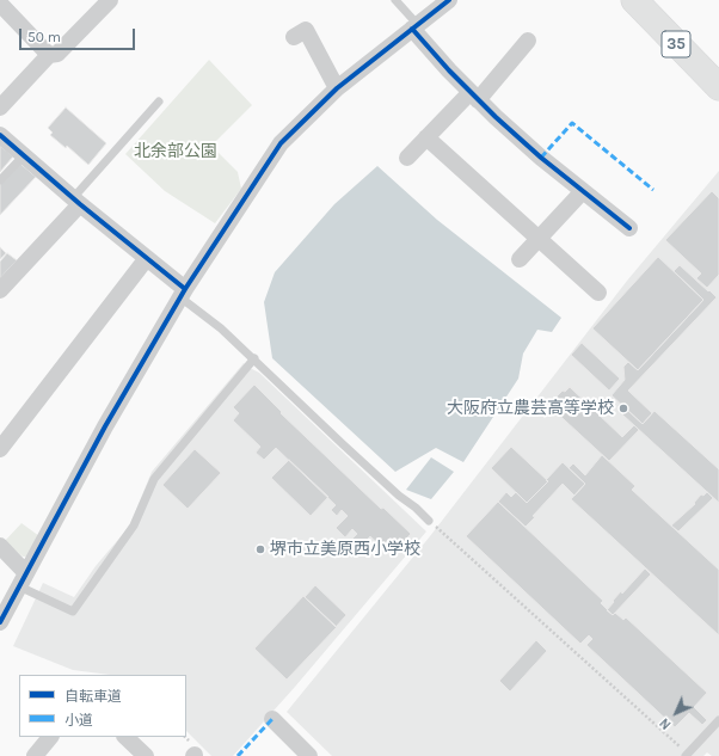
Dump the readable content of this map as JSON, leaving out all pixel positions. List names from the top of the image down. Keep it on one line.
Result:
{"streets":{"main road":["35"]},"parks":["北余部公園"],"places":["大阪府立農芸高等学校","堺市立美原西小学校"],"legend":["自転車道","小道"],"scale_bar":"50 m","north":"bottom left"}
